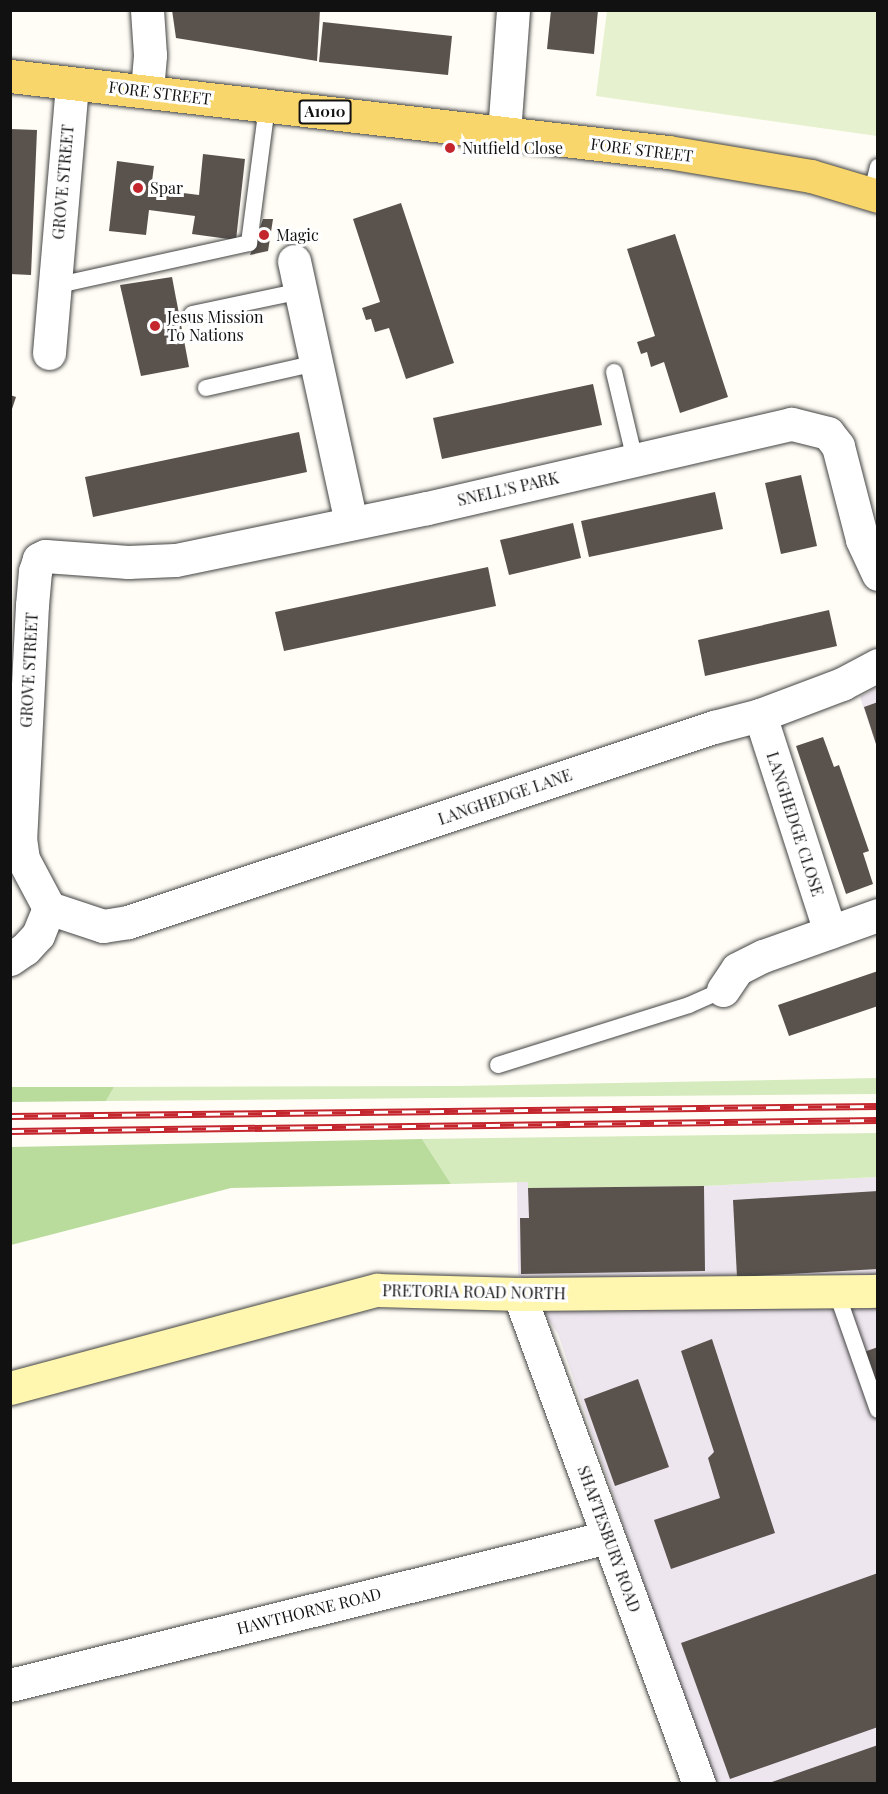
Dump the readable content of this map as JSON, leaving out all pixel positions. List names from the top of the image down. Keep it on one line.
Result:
{"streets":{"main road":["FORE STREET","A1010"],"street":["GROVE STREET","SNELL'S PARK","LANGHEDGE LANE","LANGHEDGE CLOSE","PRETORIA ROAD NORTH","SHAFTESBURY ROAD","HAWTHORNE ROAD"]},"crossings":[["FORE STREET","GROVE STREET"],["GROVE STREET","SNELL'S PARK"],["GROVE STREET","LANGHEDGE LANE"],["LANGHEDGE LANE","LANGHEDGE CLOSE"],["PRETORIA ROAD NORTH","SHAFTESBURY ROAD"],["SHAFTESBURY ROAD","HAWTHORNE ROAD"]],"places":["Nutfield Close","Spar","Magic","Jesus Mission To Nations"]}
